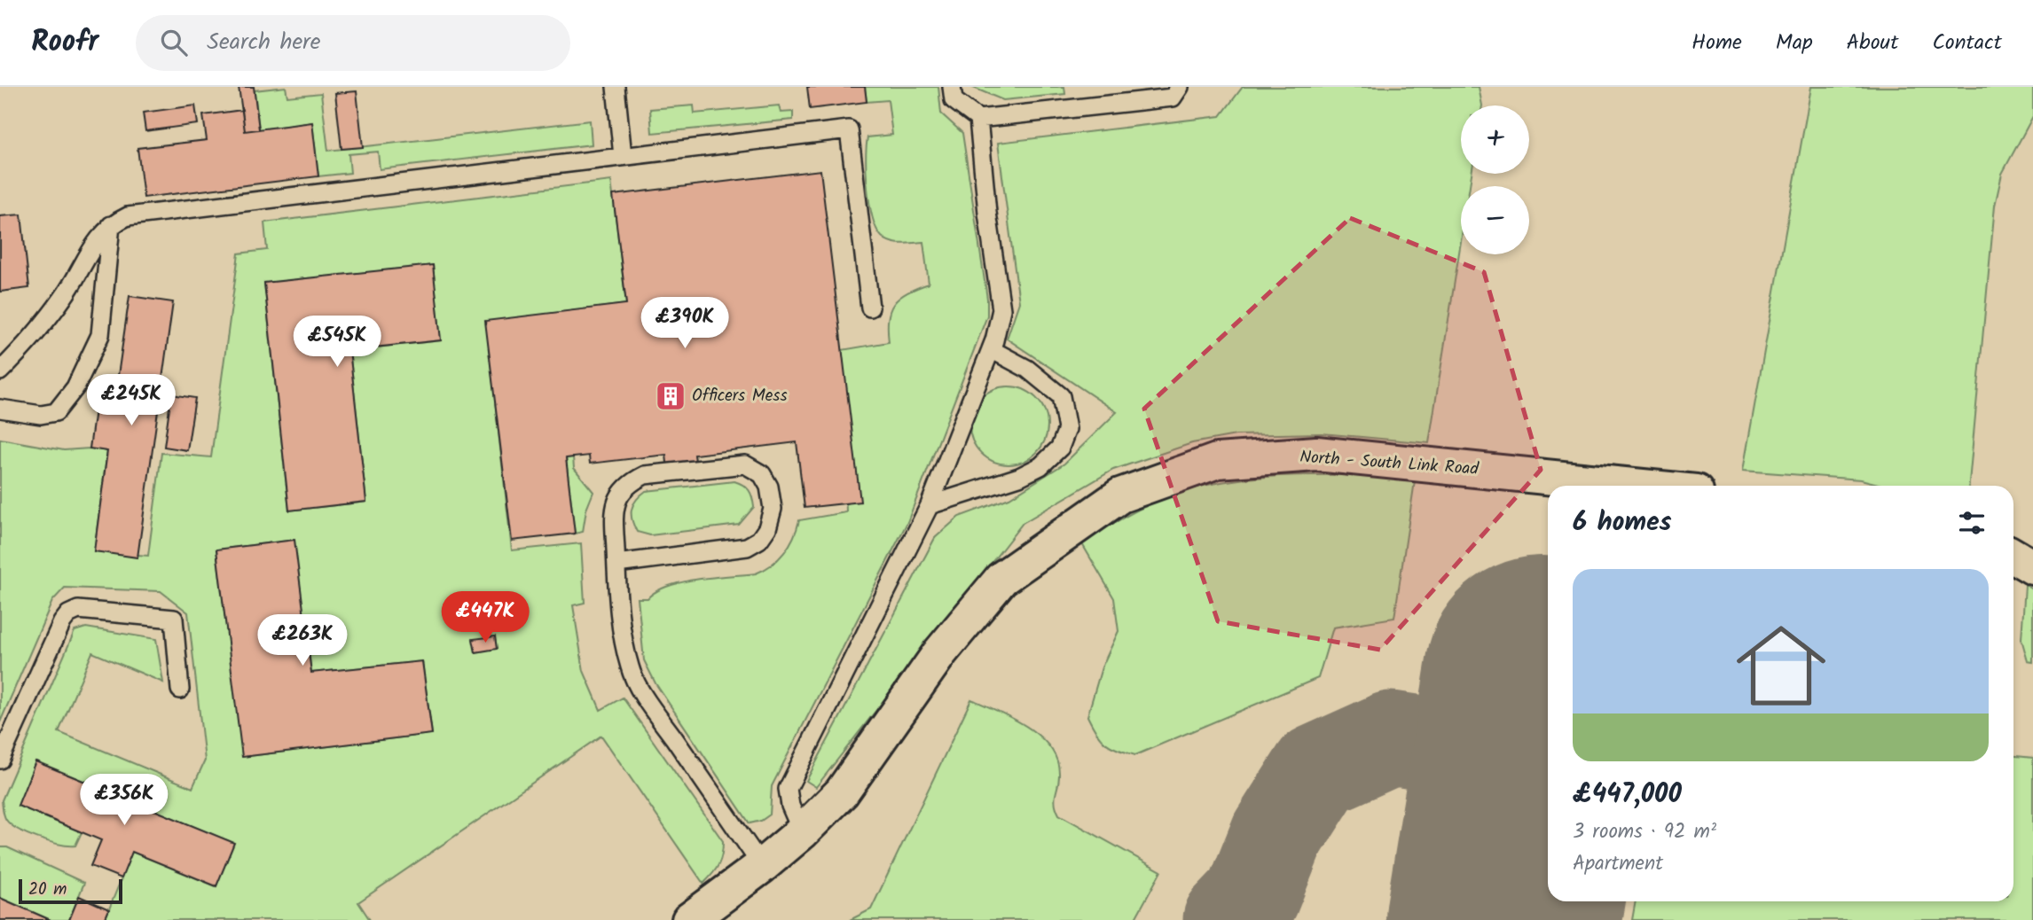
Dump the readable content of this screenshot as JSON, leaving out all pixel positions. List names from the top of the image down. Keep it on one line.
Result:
{"streets":{"street":["North - South Link Road"]},"places":{"building":["Officers Mess"]},"scale_bar":"20 m","page":{"header":"Roofr","search":"Search here","nav":["Home","Map","About","Contact"],"map_buttons":["+","−"],"price":["£390K","£545K","£245K","£447K","£263K","£356K"],"heading":"6 homes","list":[{"name":"£447,000","note":"3 rooms · 92 m² · Apartment"}],"scale":"20 m"}}
